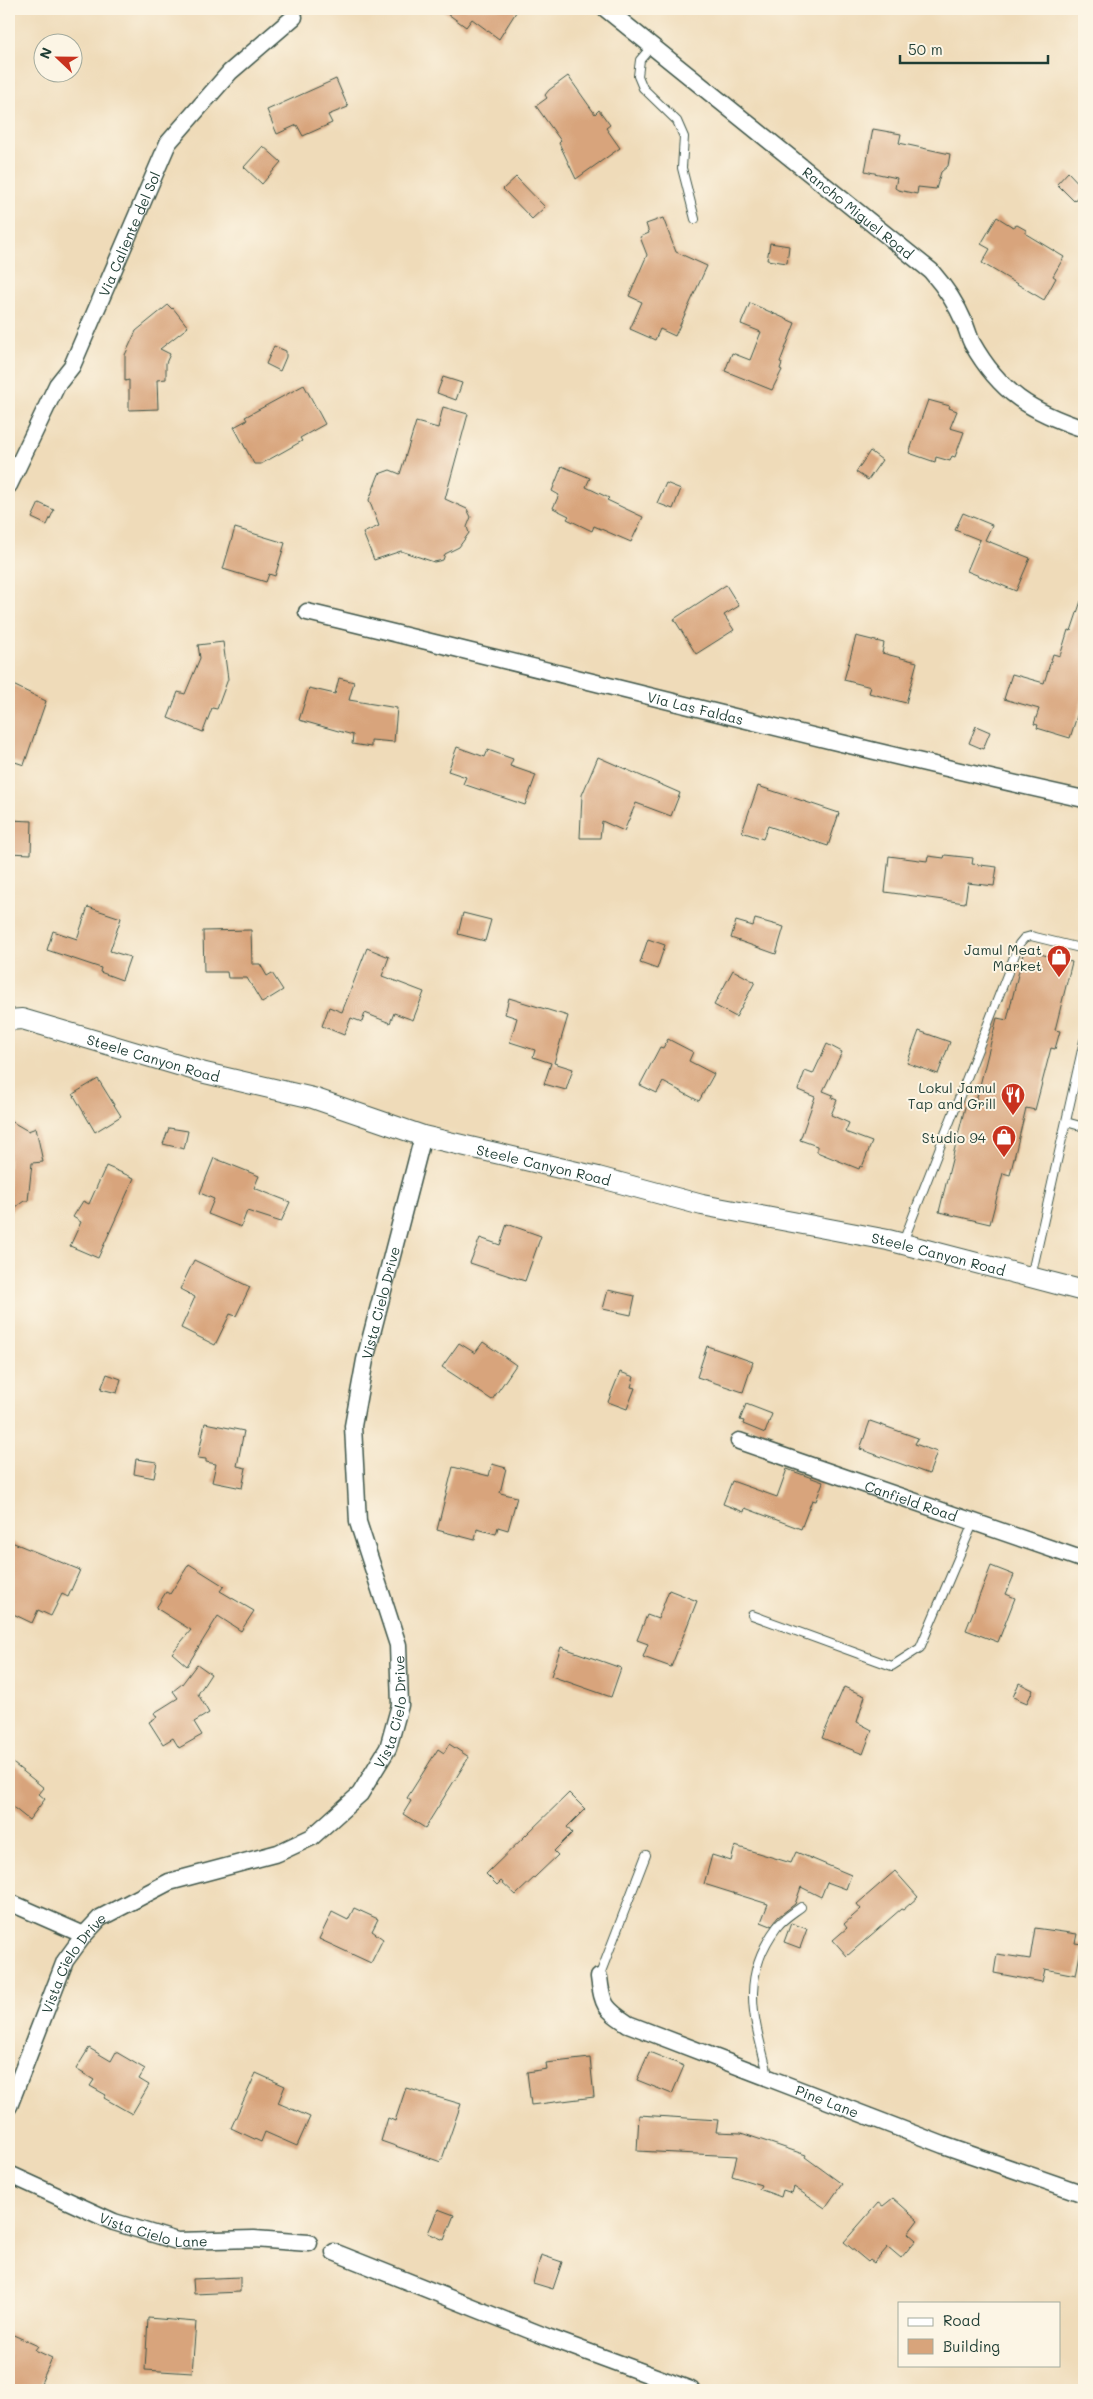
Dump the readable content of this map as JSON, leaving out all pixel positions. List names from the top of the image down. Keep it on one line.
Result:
{"streets":{"street":["Rancho Miguel Road","Via Caliente del Sol","Via Las Faldas","Steele Canyon Road","Vista Cielo Drive","Canfield Road","Pine Lane","Vista Cielo Lane"]},"crossings":[["Steele Canyon Road","Vista Cielo Drive"]],"places":{"shop":["Jamul Meat Market","Studio 94"],"restaurant":["Lokul Jamul Tap and Grill"]},"legend":["Road","Building"],"scale_bar":"50 m","north":"left"}
